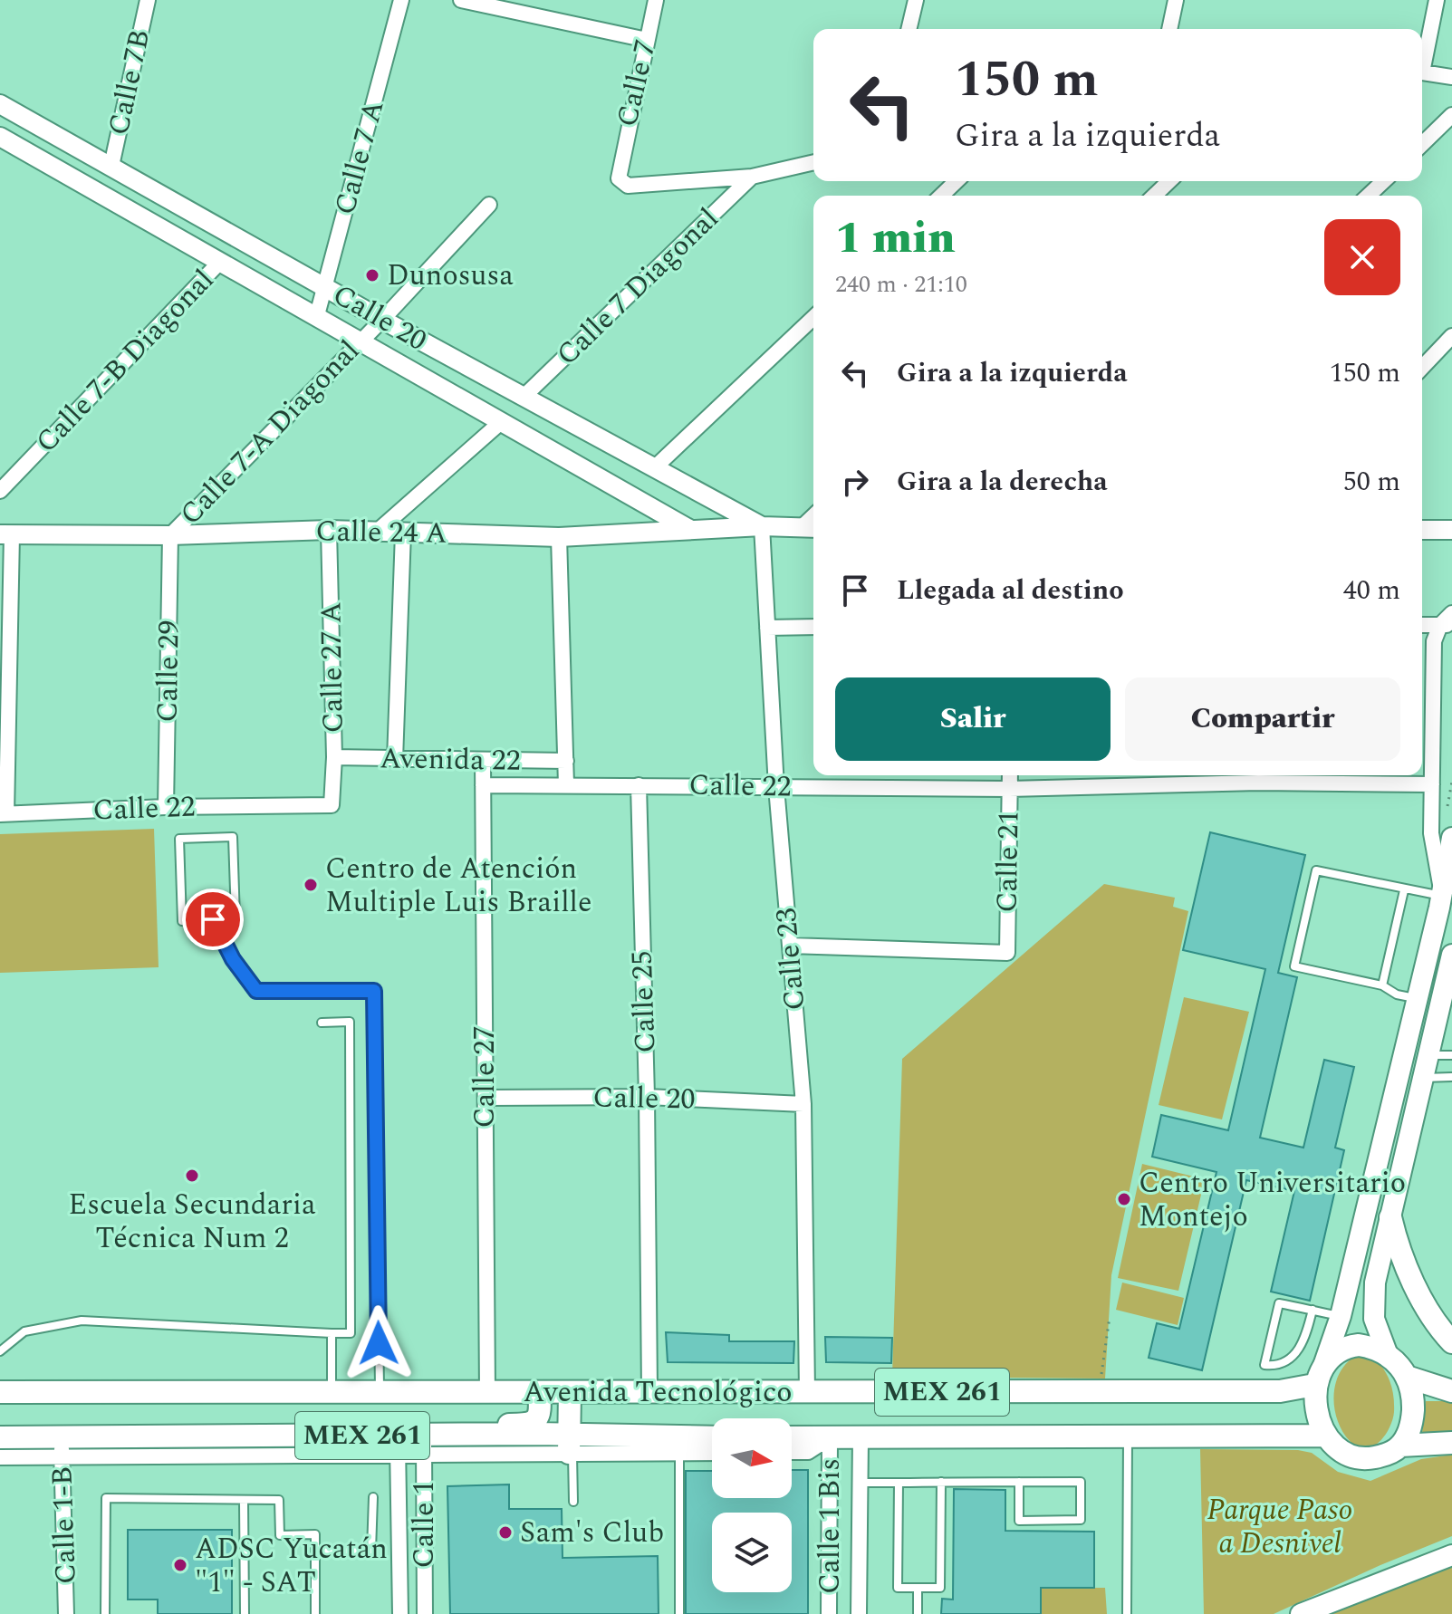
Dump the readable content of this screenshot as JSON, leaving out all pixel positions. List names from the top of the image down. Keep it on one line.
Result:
{"streets":{"main road":["Avenida Tecnológico","MEX 261"],"street":["Calle 7B","Calle 7","Calle 7 A","Calle 7 Diagonal","Calle 20","Calle 7-B Diagonal","Calle 7-A Diagonal","Calle 24 A","Calle 27 A","Calle 29","Avenida 22","Calle 22","Calle 21","Calle 23","Calle 25","Calle 27","Calle 1","Calle 1-B","Calle 1 Bis"]},"crossings":[["Calle 7B","Calle 20"],["Calle 7","Calle 7 Diagonal"],["Calle 7 A","Calle 20"],["Calle 7 Diagonal","Calle 20"],["Calle 20","Calle 7-B Diagonal"],["Calle 20","Calle 7-A Diagonal"],["Calle 20","Calle 24 A"],["Calle 20","Calle 23"],["Calle 20","Calle 25"],["Calle 20","Calle 27"],["Calle 7-A Diagonal","Calle 24 A"],["Calle 7-A Diagonal","Calle 29"],["Calle 24 A","Calle 27 A"],["Calle 24 A","Calle 29"],["Calle 24 A","Calle 23"],["Calle 27 A","Avenida 22"],["Calle 27 A","Calle 22"],["Calle 29","Calle 22"],["Avenida 22","Calle 27"],["Calle 22","Calle 21"],["Calle 22","Calle 23"],["Calle 22","Calle 25"],["Calle 22","Calle 27"],["Calle 21","Calle 23"],["Calle 23","Avenida Tecnológico"],["Calle 25","Avenida Tecnológico"],["Calle 27","Avenida Tecnológico"],["Avenida Tecnológico","Calle 1"],["Avenida Tecnológico","Calle 1-B"],["Avenida Tecnológico","Calle 1 Bis"]],"parks":["Parque Paso a Desnivel"],"places":["Dunosusa","Centro de Atención Multiple Luis Braille","Escuela Secundaria Técnica Num 2","Centro Universitario Montejo","Sam's Club","ADSC Yucatán \"1\" - SAT"],"north":"right","page":{"turn":["150 m","Gira a la izquierda"],"heading":["1 min","240 m · 21:10"],"list":[{"name":"Gira a la izquierda","value":"150 m"},{"name":"Gira a la derecha","value":"50 m"},{"name":"Llegada al destino","value":"40 m"}],"buttons":["Salir","Compartir"]}}
